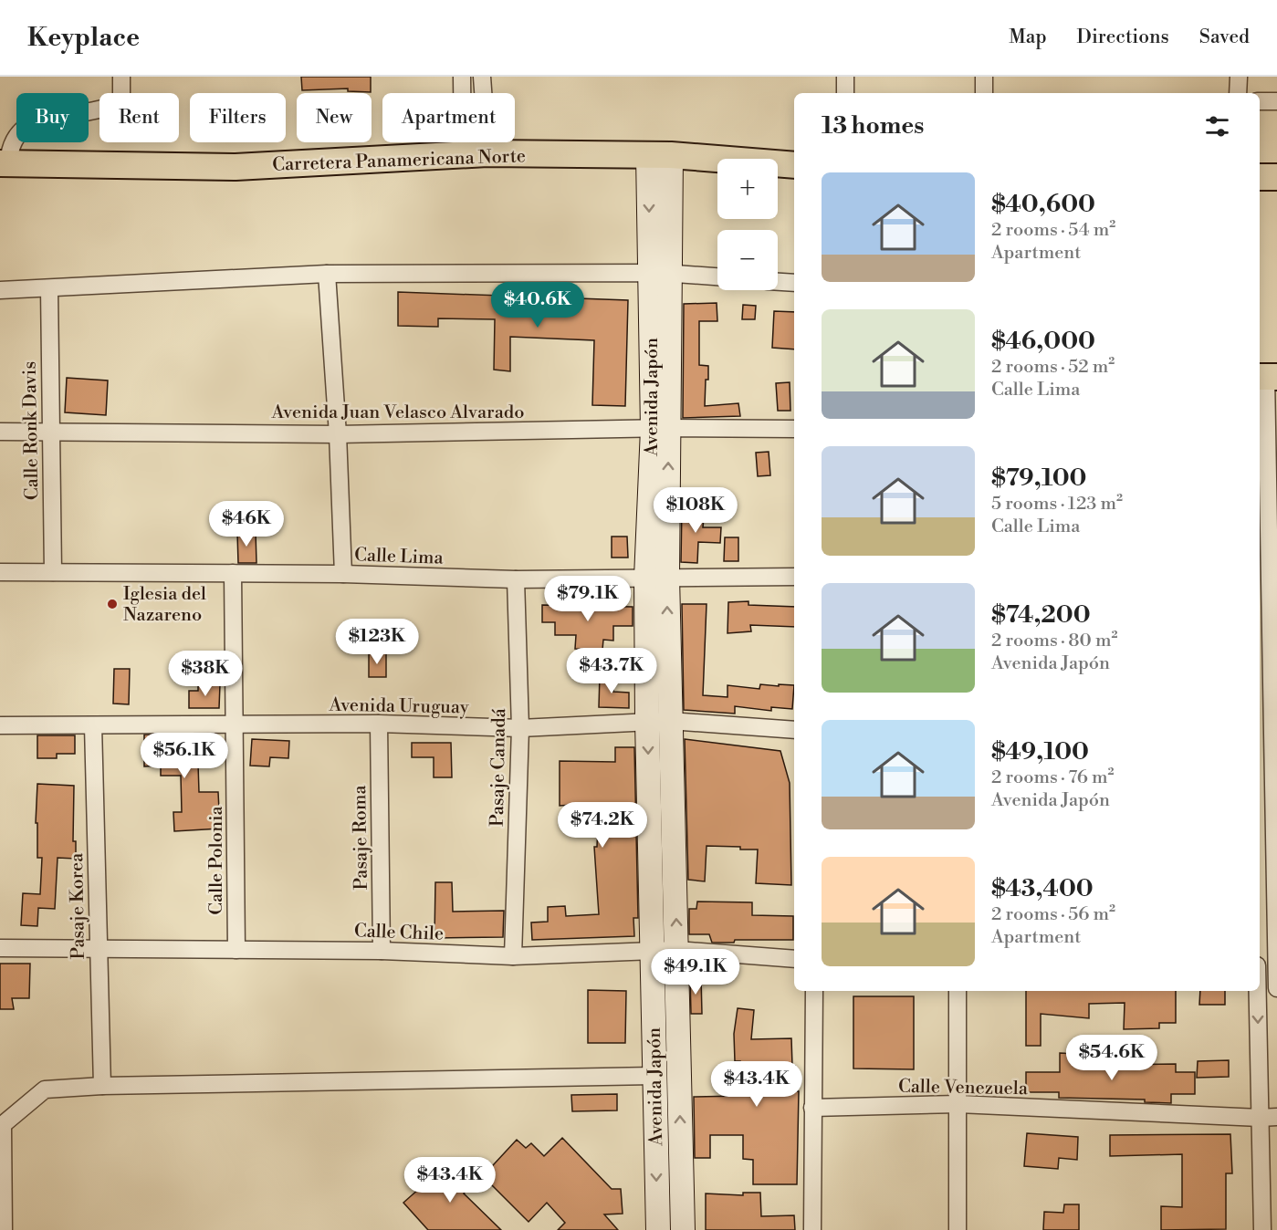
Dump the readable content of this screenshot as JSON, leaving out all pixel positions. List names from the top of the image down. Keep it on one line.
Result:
{"streets":{"main road":["Carretera Panamericana Norte"],"street":["Avenida Japón","Avenida Juan Velasco Alvarado","Calle Ronk Davis","Calle Lima","Avenida Uruguay","Pasaje Canadá","Pasaje Roma","Calle Polonia","Pasaje Korea","Calle Chile","Calle Venezuela"]},"crossings":[["Carretera Panamericana Norte","Avenida Japón"],["Avenida Japón","Avenida Juan Velasco Alvarado"],["Avenida Japón","Calle Lima"],["Avenida Japón","Avenida Uruguay"],["Avenida Japón","Calle Chile"],["Avenida Juan Velasco Alvarado","Calle Ronk Davis"],["Calle Ronk Davis","Calle Lima"],["Calle Lima","Pasaje Canadá"],["Calle Lima","Calle Polonia"],["Avenida Uruguay","Pasaje Canadá"],["Avenida Uruguay","Pasaje Roma"],["Avenida Uruguay","Calle Polonia"],["Avenida Uruguay","Pasaje Korea"],["Pasaje Canadá","Calle Chile"],["Pasaje Roma","Calle Chile"],["Calle Polonia","Calle Chile"],["Pasaje Korea","Calle Chile"]],"places":["Iglesia del Nazareno"],"page":{"header":"Keyplace","nav":["Map","Directions","Saved"],"chip":["Buy","Rent","Filters","New","Apartment"],"heading":"13 homes","map_buttons":["+","−"],"list":[{"name":"$40,600","note":"2 rooms · 54 m² · Apartment"},{"name":"$46,000","note":"2 rooms · 52 m² · Calle Lima"},{"name":"$79,100","note":"5 rooms · 123 m² · Calle Lima"},{"name":"$74,200","note":"2 rooms · 80 m² · Avenida Japón"},{"name":"$49,100","note":"2 rooms · 76 m² · Avenida Japón"},{"name":"$43,400","note":"2 rooms · 56 m² · Apartment"}],"price":["$40.6K","$108K","$46K","$79.1K","$123K","$43.7K","$38K","$56.1K","$74.2K","$49.1K","$54.6K","$43.4K","$43.4K"]}}
